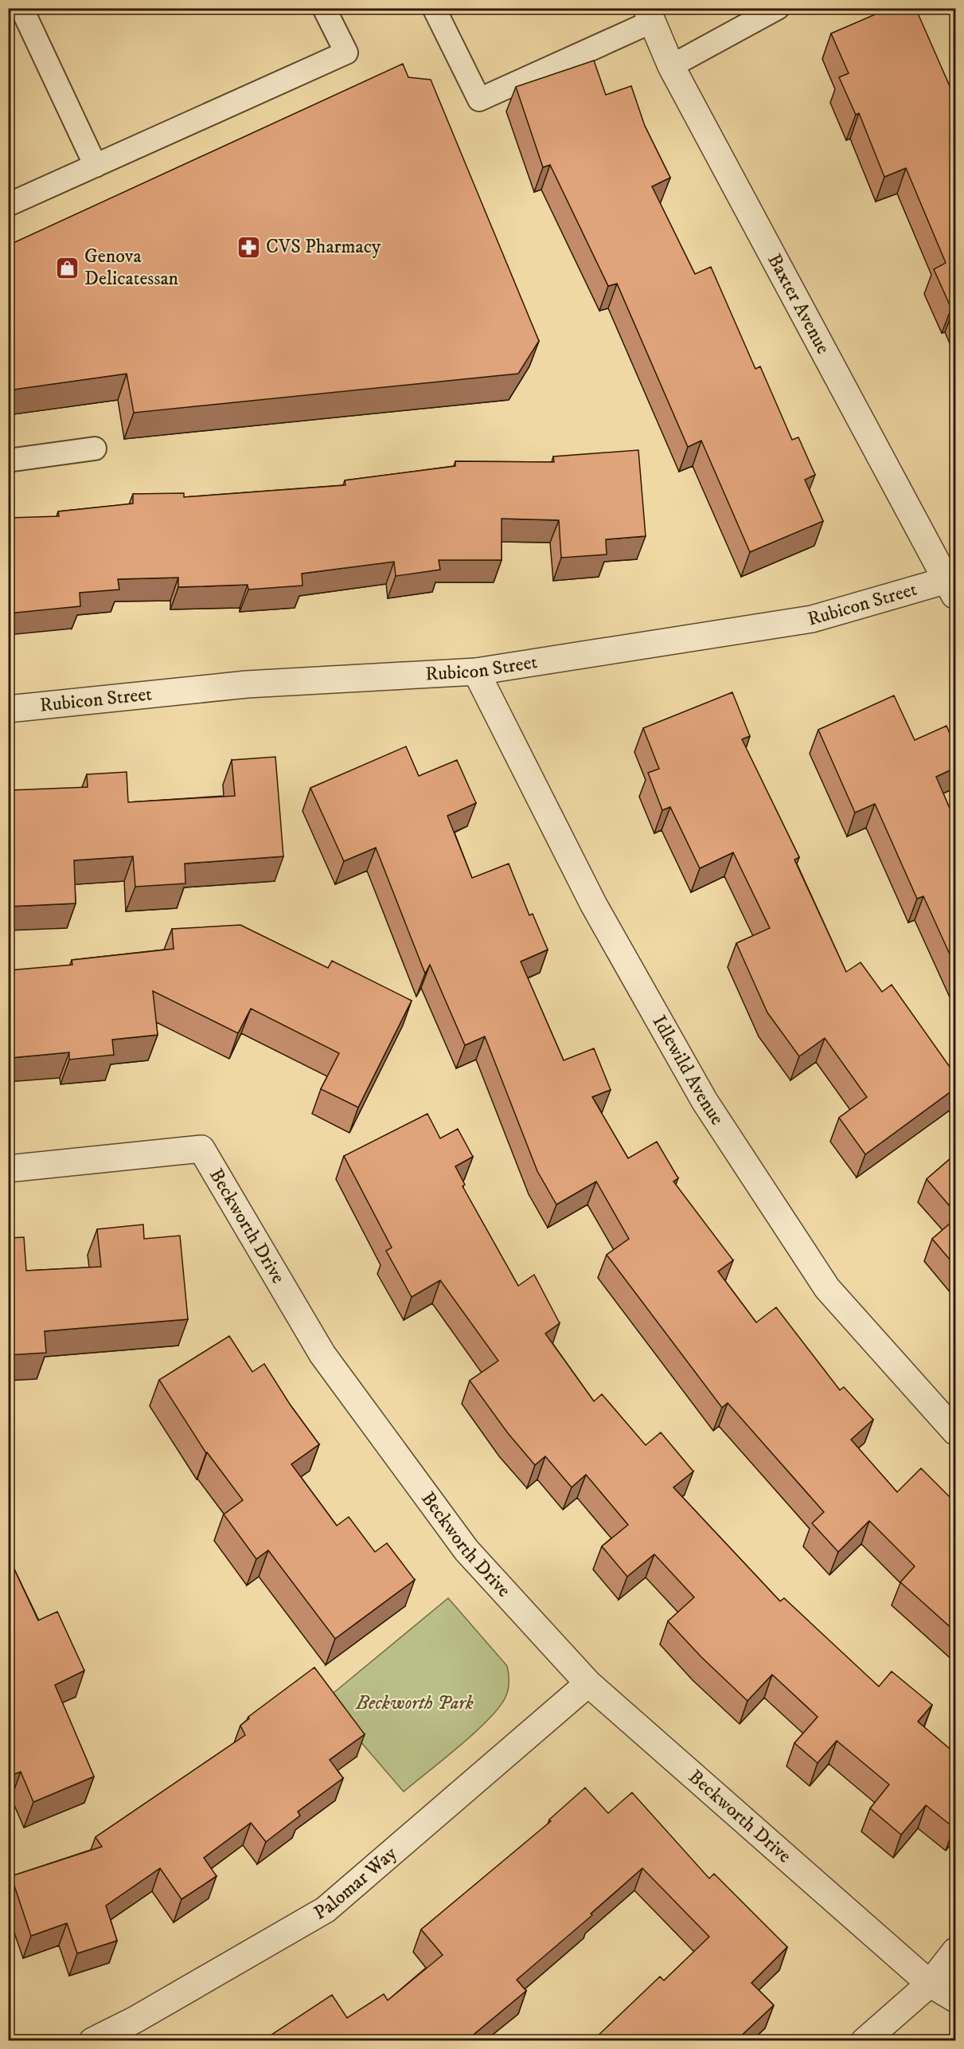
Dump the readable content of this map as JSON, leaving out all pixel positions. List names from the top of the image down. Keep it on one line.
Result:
{"streets":{"street":["Baxter Avenue","Rubicon Street","Idlewild Avenue","Beckworth Drive","Palomar Way"]},"crossings":[["Baxter Avenue","Rubicon Street"],["Rubicon Street","Idlewild Avenue"],["Beckworth Drive","Palomar Way"]],"parks":["Beckworth Park"],"places":{"pharmacy":["CVS Pharmacy"],"shop":["Genova Delicatessan"]}}
